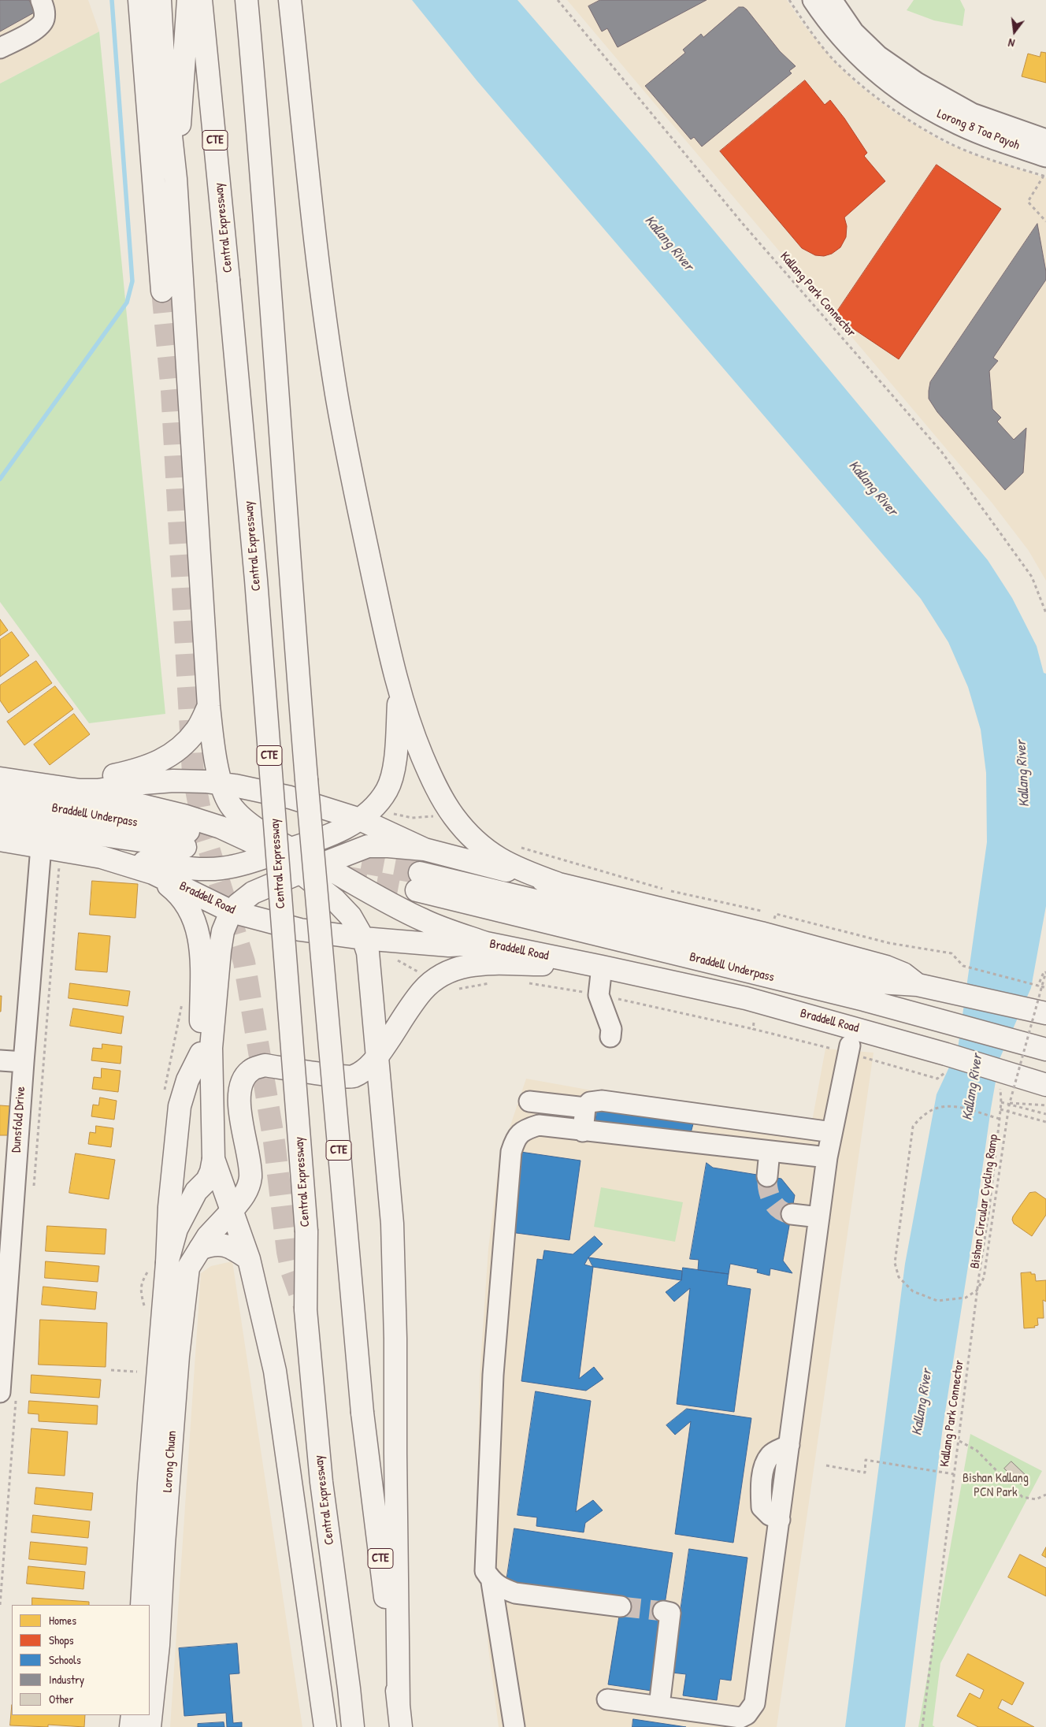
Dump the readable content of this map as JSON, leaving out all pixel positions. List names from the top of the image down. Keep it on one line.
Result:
{"streets":{"main road":["CTE","Central Expressway","Braddell Underpass","Braddell Road","Lorong Chuan"],"street":["Lorong 8 Toa Payoh","Dunsfold Drive"],"path":["Kallang Park Connector","Bishan Circular Cycling Ramp"]},"crossings":[["Kallang Park Connector","Bishan Circular Cycling Ramp"],["Braddell Road","Dunsfold Drive"],["Braddell Road","Lorong Chuan"]],"water":["Kallang River"],"parks":["Bishan Kallang PCN Park"],"legend":["Homes","Shops","Schools","Industry","Other"],"north":"bottom"}
